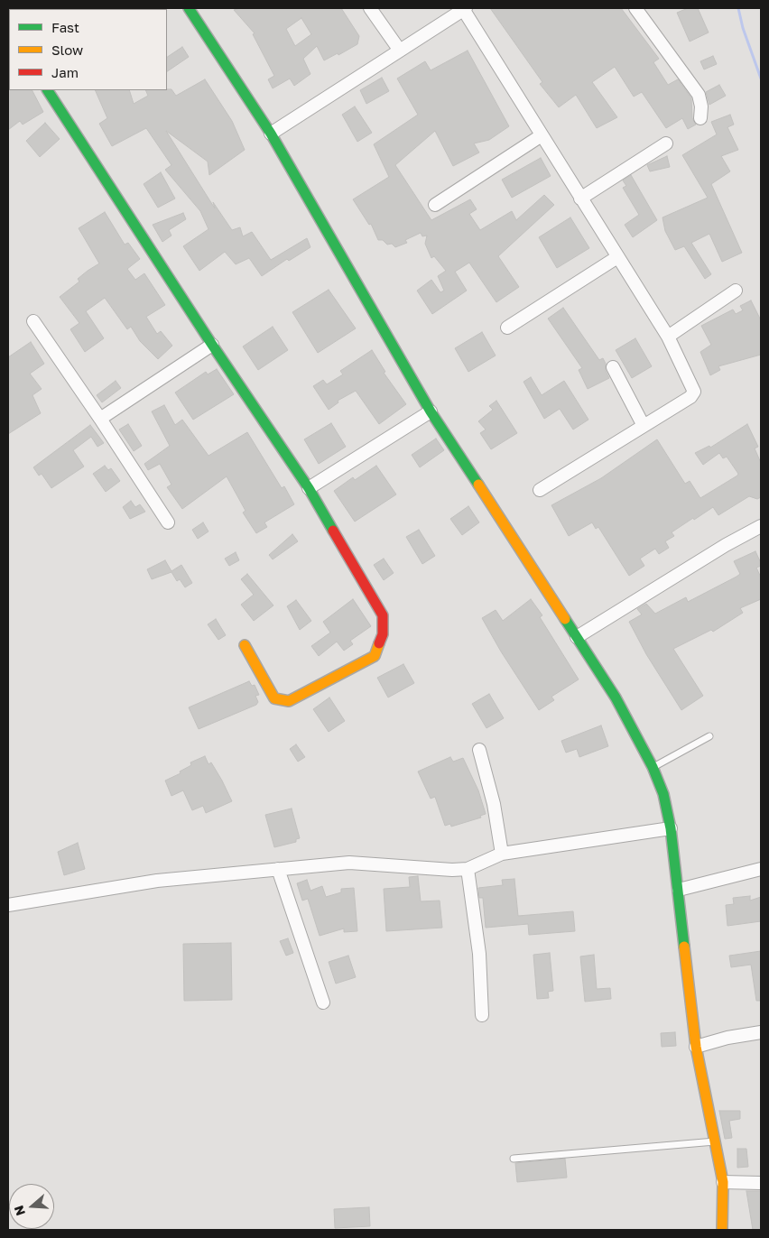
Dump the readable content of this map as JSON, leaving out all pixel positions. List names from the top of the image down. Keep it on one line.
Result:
{"legend":["Fast","Slow","Jam"],"north":"left"}
